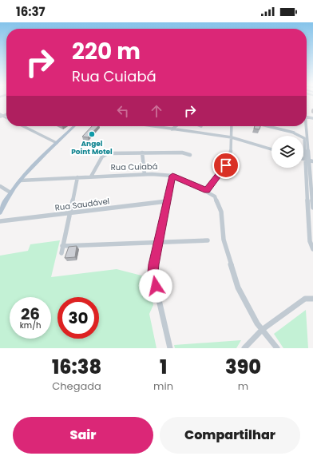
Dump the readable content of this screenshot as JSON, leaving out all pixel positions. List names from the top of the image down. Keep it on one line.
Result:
{"streets":{"street":["Rua Cuiabá","Rua Saudável"]},"places":["Angel Point Motel"],"page":{"status":"16:37","turn":["220 m","Rua Cuiabá"],"speed":"26 km/h","limit":"30","eta":["16:38","Chegada","1","min","390","m"],"buttons":["Sair","Compartilhar"]}}
